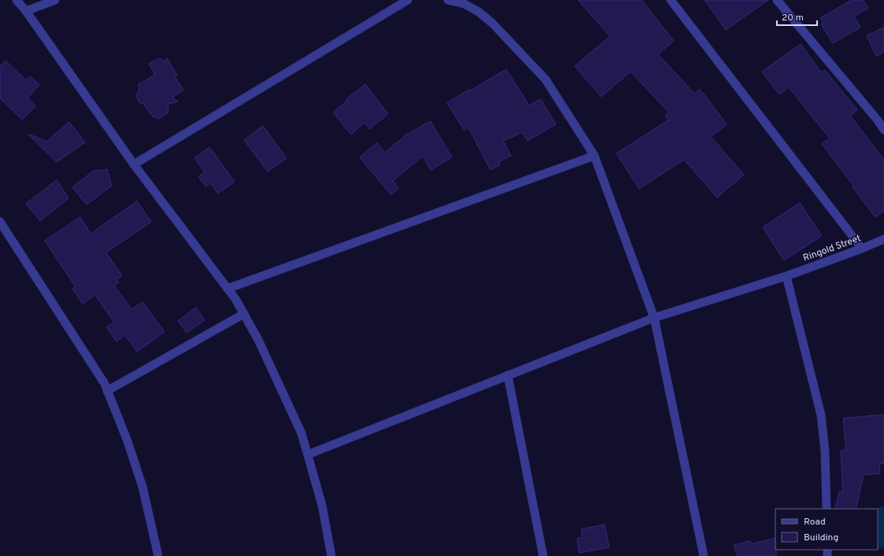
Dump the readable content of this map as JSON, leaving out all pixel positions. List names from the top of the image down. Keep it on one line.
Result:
{"streets":{"street":["Ringold Street"]},"legend":["Road","Building"],"scale_bar":"20 m"}
